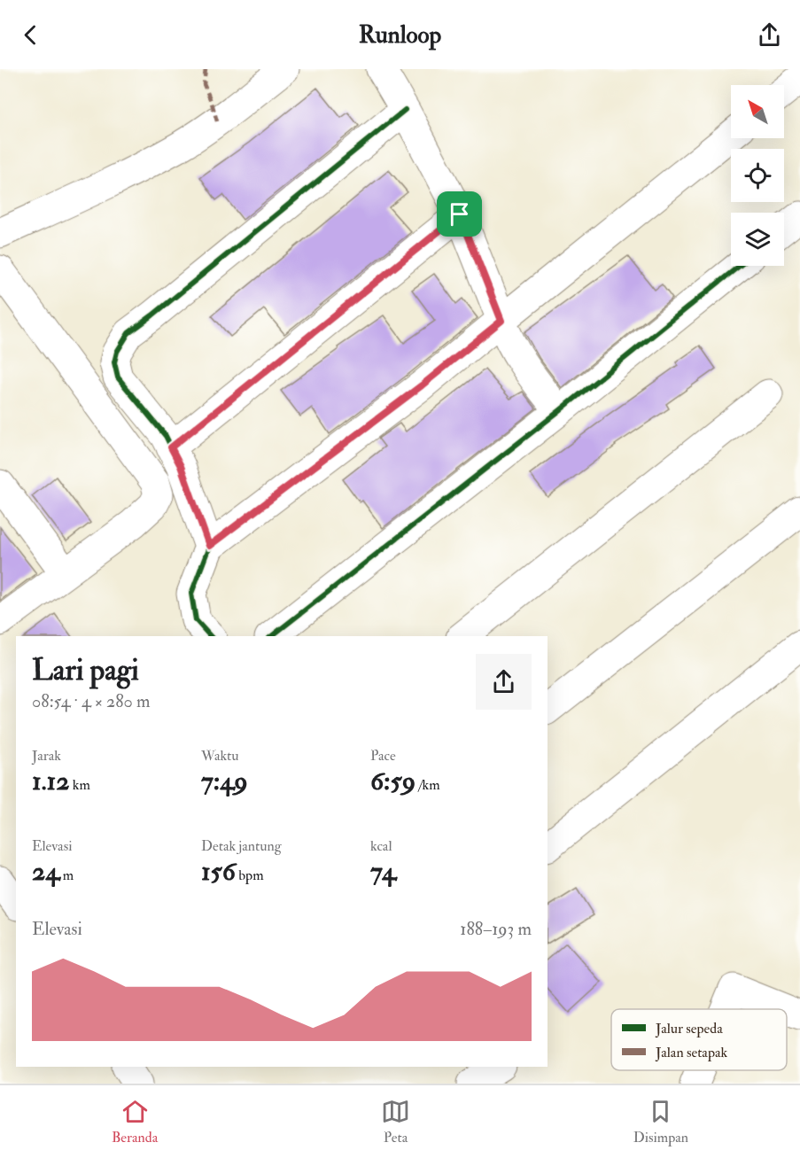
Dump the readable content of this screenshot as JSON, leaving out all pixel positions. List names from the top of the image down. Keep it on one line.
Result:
{"legend":["Jalur sepeda","Jalan setapak"],"north":"top left","page":{"header":"Runloop","heading":["Lari pagi","08:54 · 4 × 280 m"],"stats":[["Jarak","1.12 km"],["Waktu","7:49"],["Pace","6:59 /km"],["Elevasi","24 m"],["Detak jantung","156 bpm"],["kcal","74"]],"chart":["Elevasi","188–193 m"],"tabs":["Beranda","Peta","Disimpan"]}}
